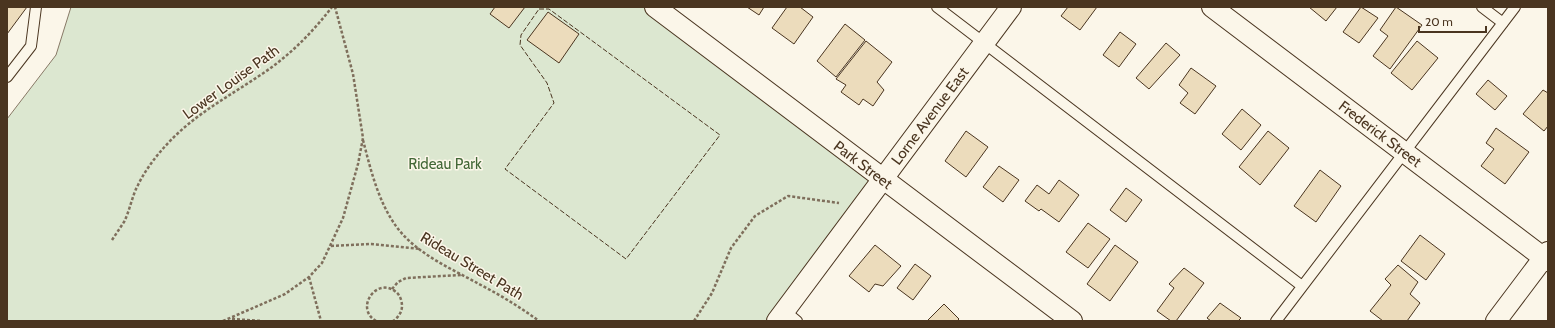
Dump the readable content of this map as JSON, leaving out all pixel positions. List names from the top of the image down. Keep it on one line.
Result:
{"streets":{"street":["Lorne Avenue East","Frederick Street","Park Street"],"path":["Lower Louise Path","Rideau Street Path"]},"crossings":[["Lorne Avenue East","Park Street"]],"parks":["Rideau Park"],"scale_bar":"20 m"}
